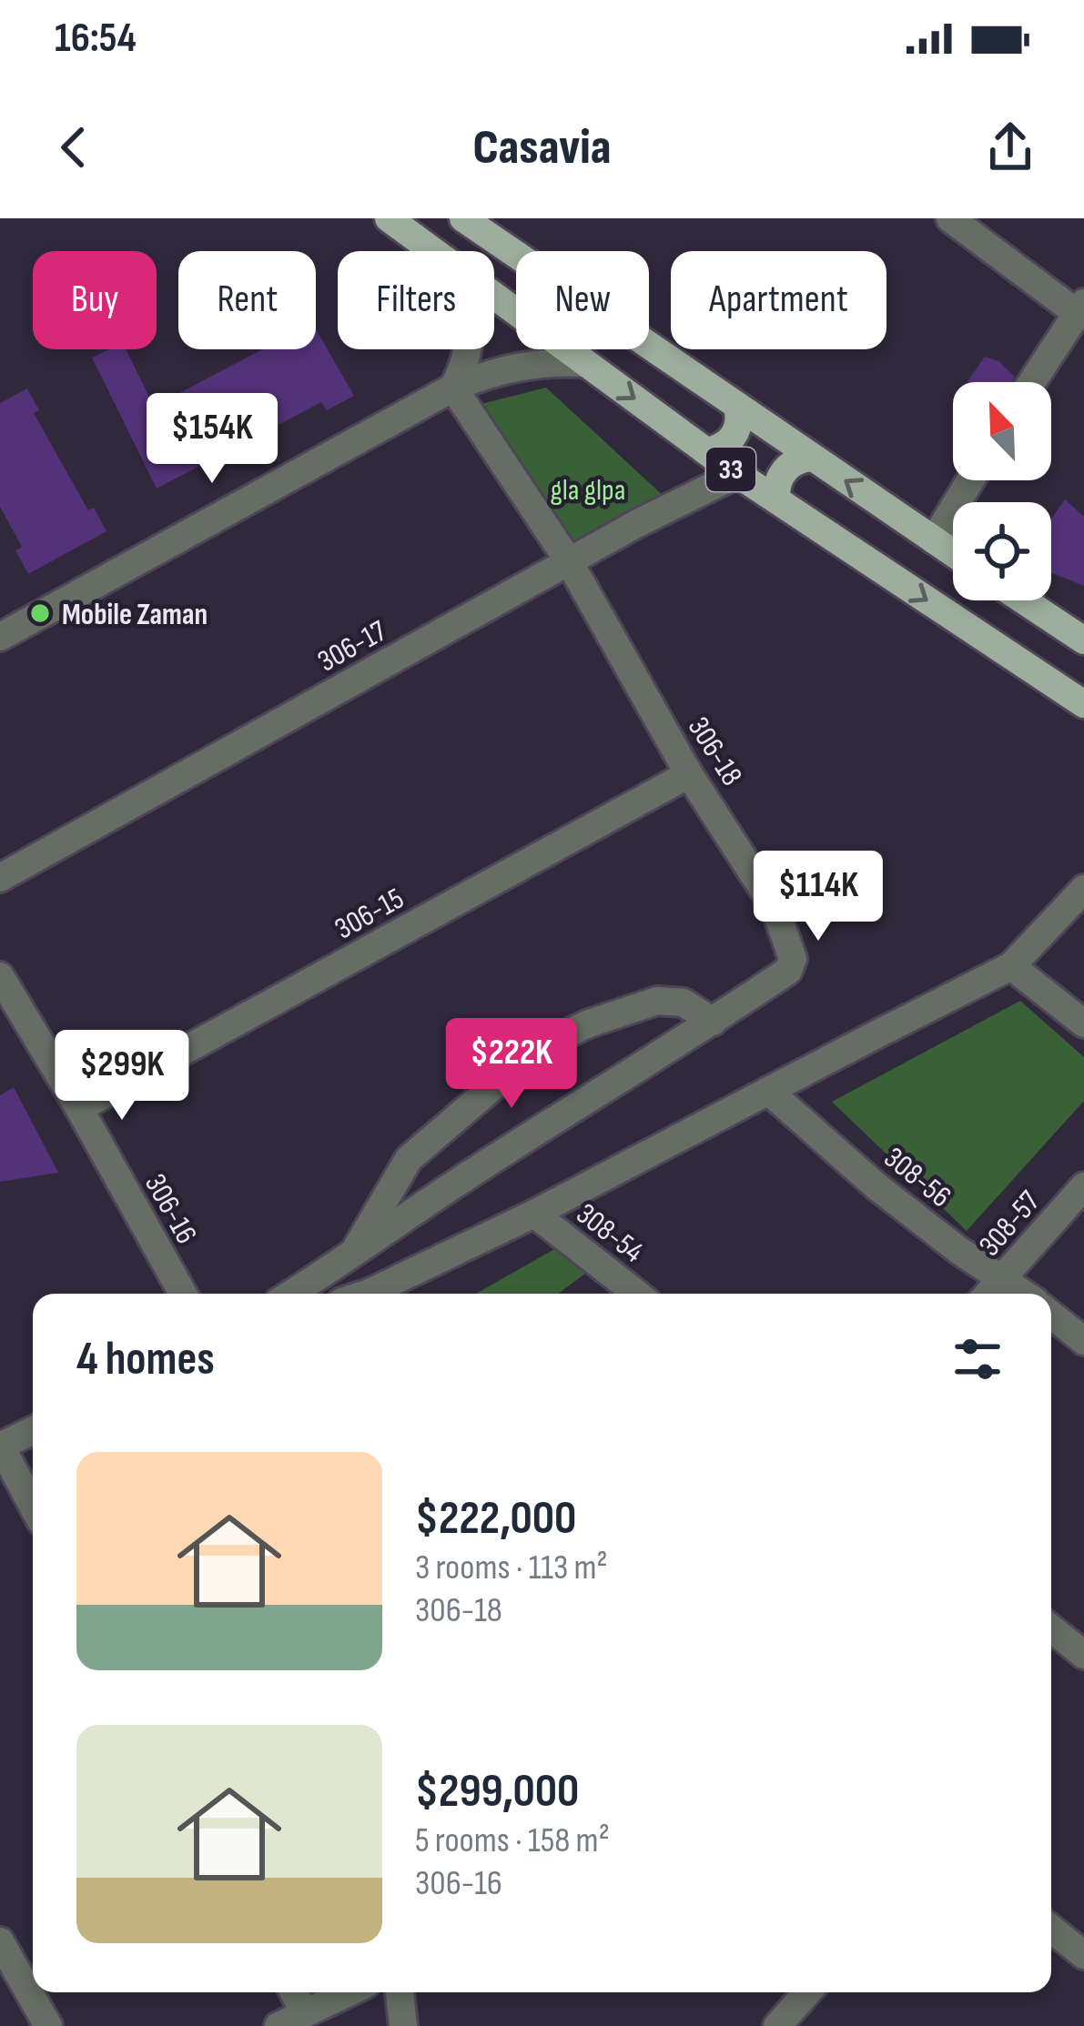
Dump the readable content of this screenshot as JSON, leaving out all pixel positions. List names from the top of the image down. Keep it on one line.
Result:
{"streets":{"main road":["33"],"street":["306-17","306-18","306-15","308-56","306-16","308-57","308-54"]},"crossings":[["33","306-17"],["306-17","306-18"],["306-18","306-15"],["306-15","306-16"],["308-56","308-57"]],"parks":["gla glpa"],"places":["Mobile Zaman"],"north":"top left","page":{"status":"16:54","header":"Casavia","chip":["Buy","Rent","Filters","New","Apartment"],"price":["$154K","$114K","$222K","$299K"],"heading":"4 homes","list":[{"name":"$222,000","note":"3 rooms · 113 m² · 306-18"},{"name":"$299,000","note":"5 rooms · 158 m² · 306-16"}]}}
